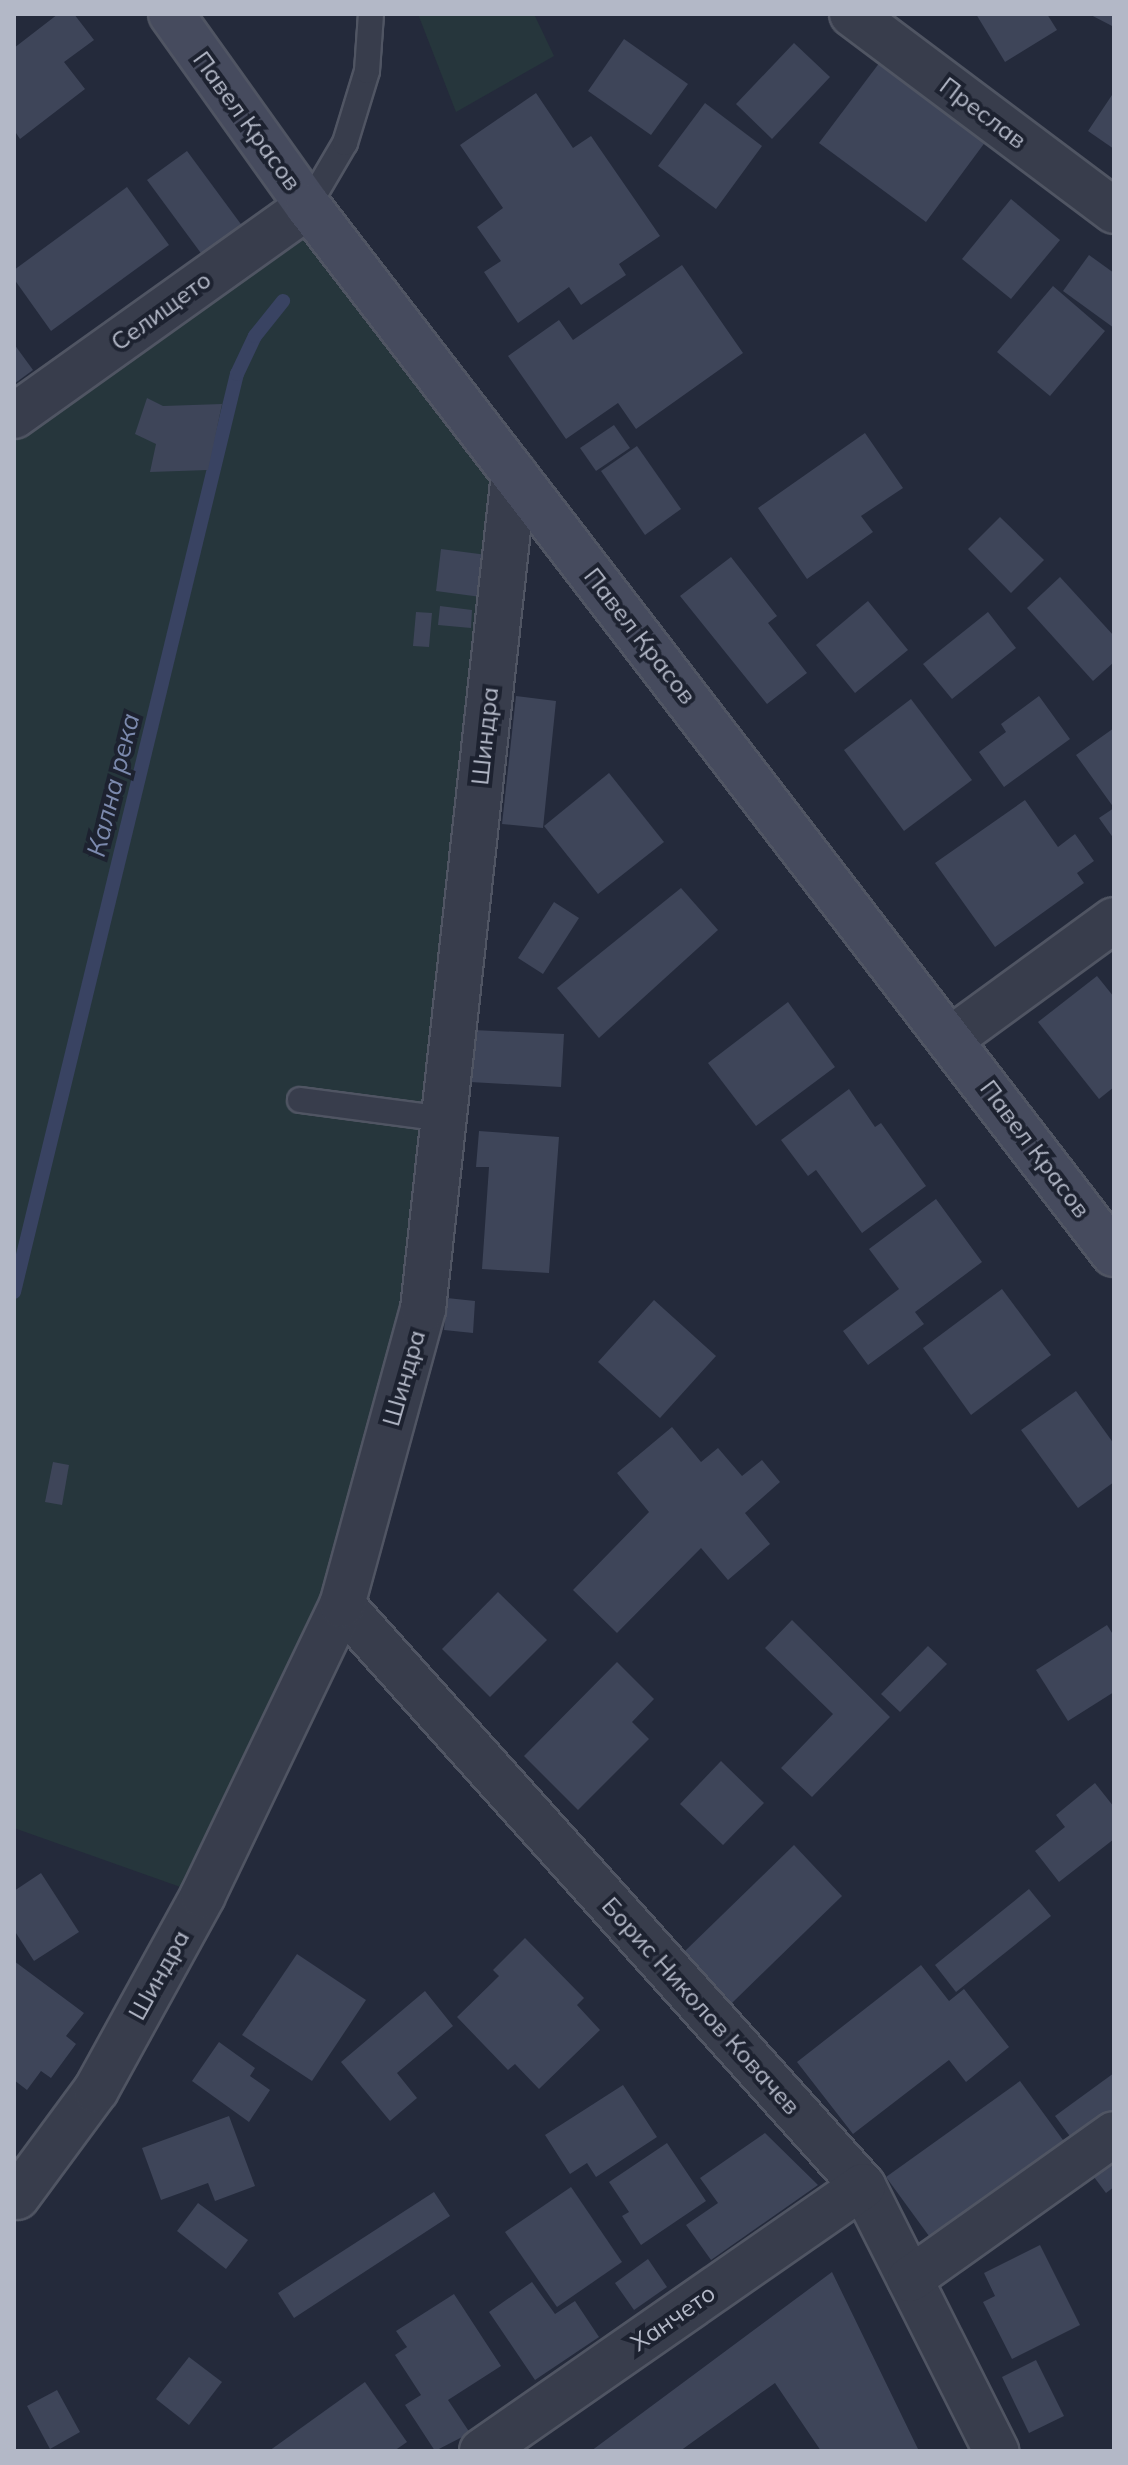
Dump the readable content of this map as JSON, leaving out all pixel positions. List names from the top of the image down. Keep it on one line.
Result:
{"streets":{"street":["Преслав","Павел Красов","Селището","Шиндра","Борис Николов Ковачев","Ханчето"]},"crossings":[["Павел Красов","Селището"],["Павел Красов","Шиндра"],["Шиндра","Борис Николов Ковачев"],["Борис Николов Ковачев","Ханчето"]],"water":["Кална река"]}
